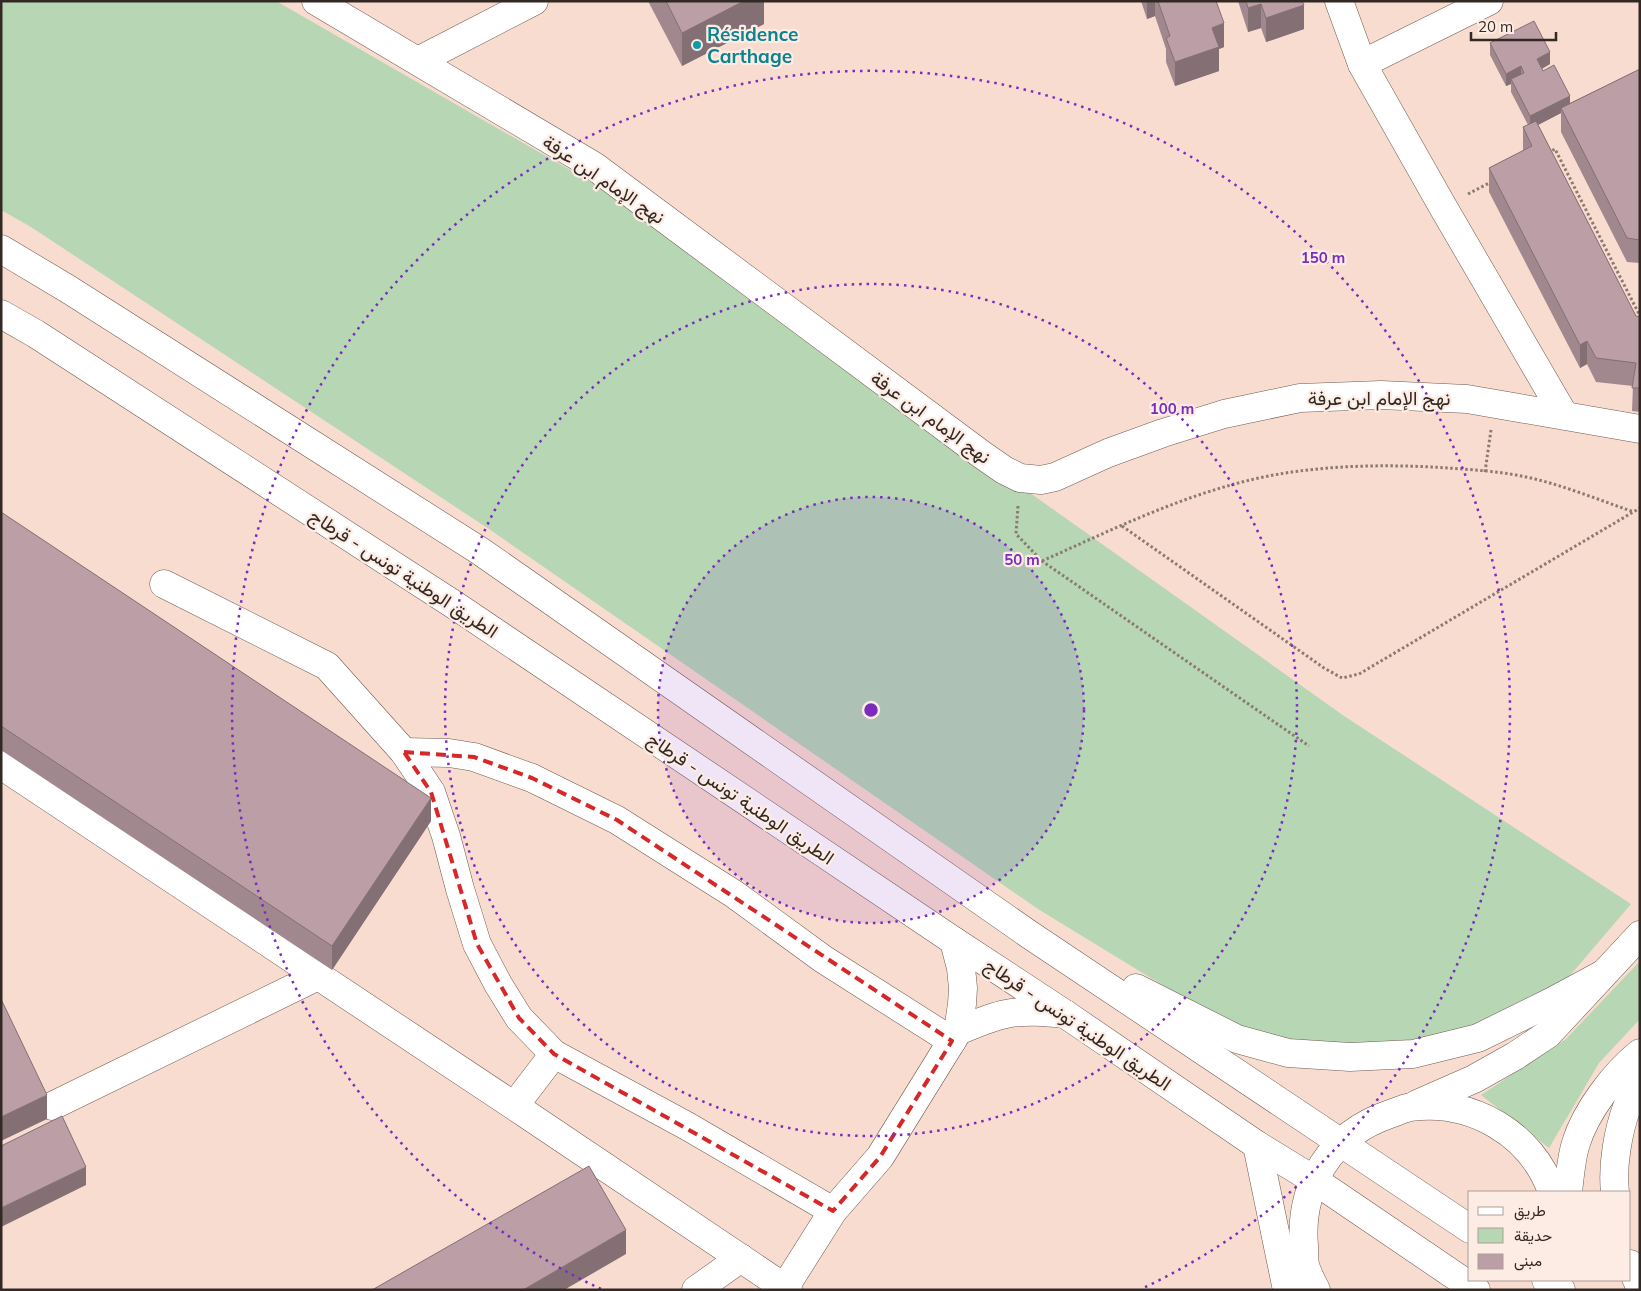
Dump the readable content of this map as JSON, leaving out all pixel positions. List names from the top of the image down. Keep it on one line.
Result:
{"streets":{"main road":["نهج الإمام ابن عرفة","الطريق الوطنية تونس - قرطاج"]},"places":["Résidence Carthage"],"legend":["طريق","حديقة","مبنى"],"scale_bar":"20 m","rings":["150 m","100 m","50 m"]}
